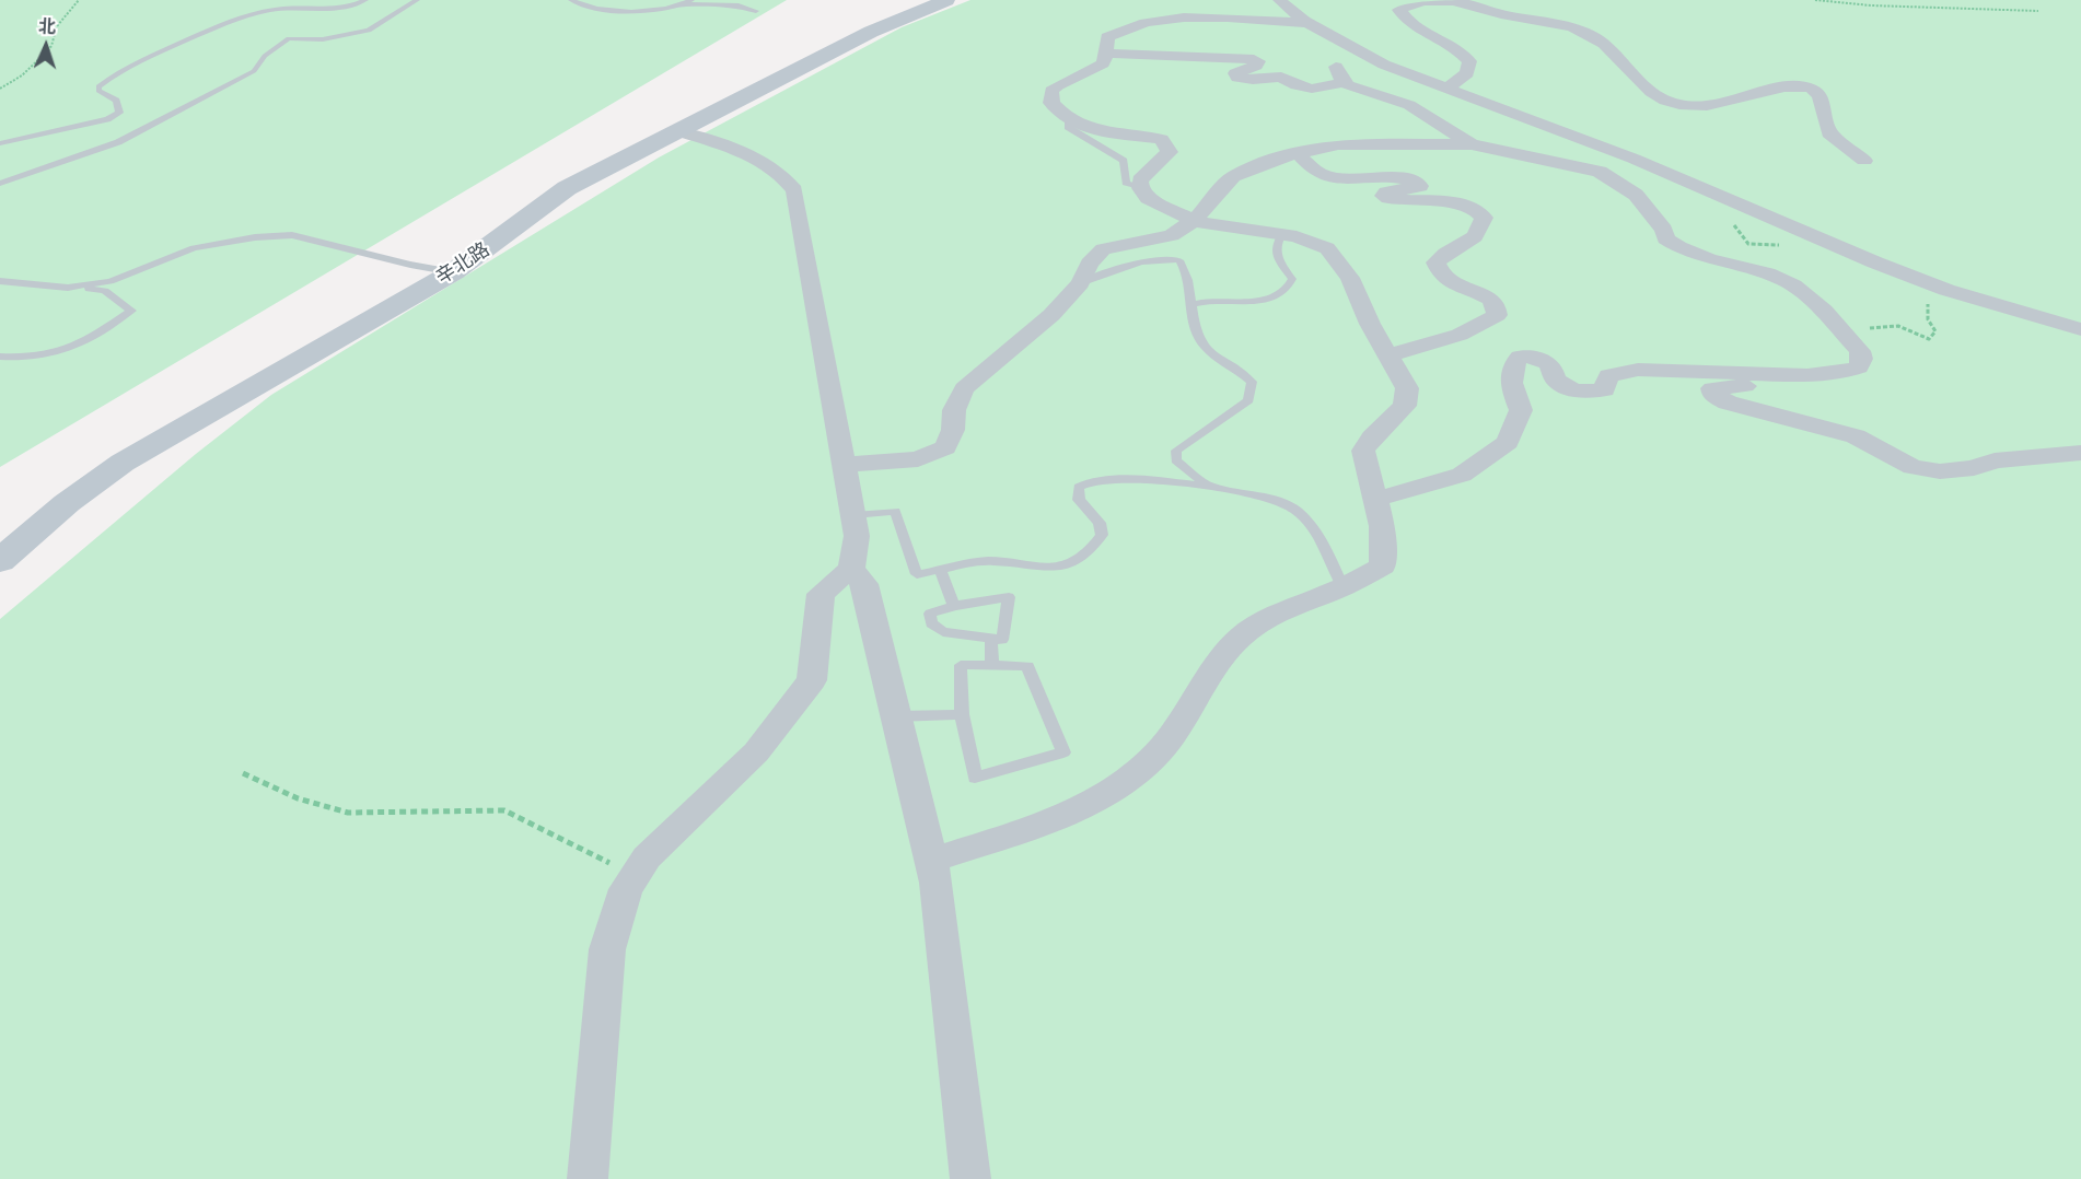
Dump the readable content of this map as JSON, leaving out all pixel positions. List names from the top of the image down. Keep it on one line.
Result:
{"streets":{"main road":["辛北路"]},"north":"top"}
